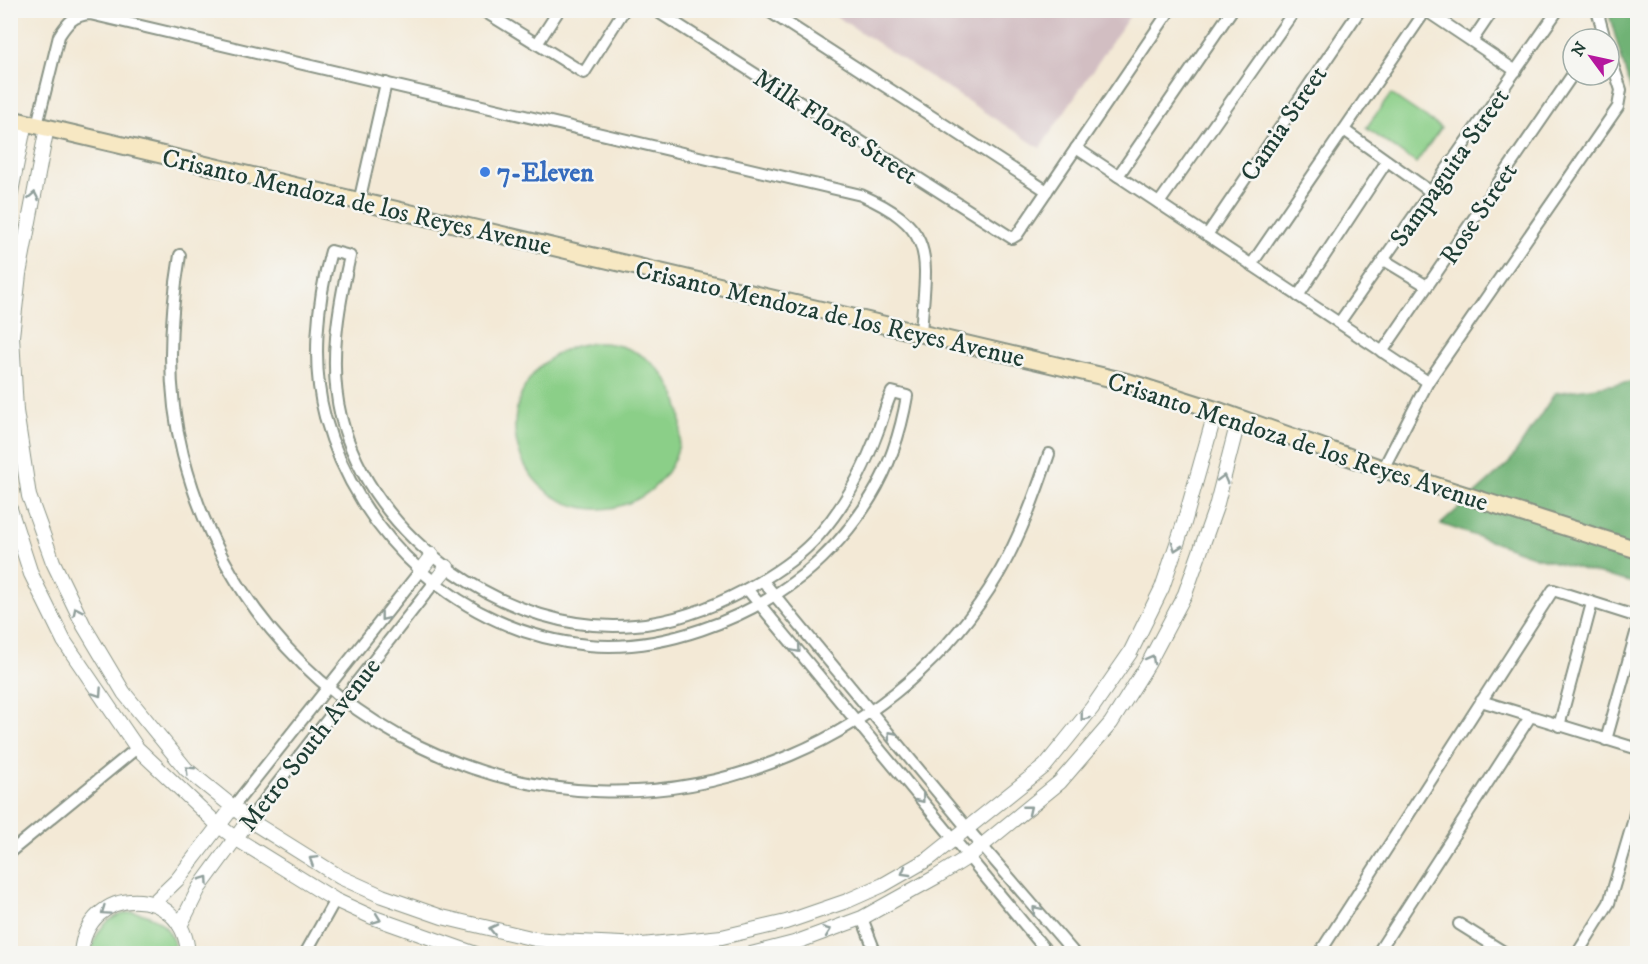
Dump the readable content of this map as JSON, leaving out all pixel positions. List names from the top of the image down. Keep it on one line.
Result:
{"streets":{"main road":["Crisanto Mendoza de los Reyes Avenue"],"street":["Camia Street","Milk Flores Street","Sampaguita Street","Rose Street","Metro South Avenue"]},"places":["7-Eleven"],"north":"top left"}
